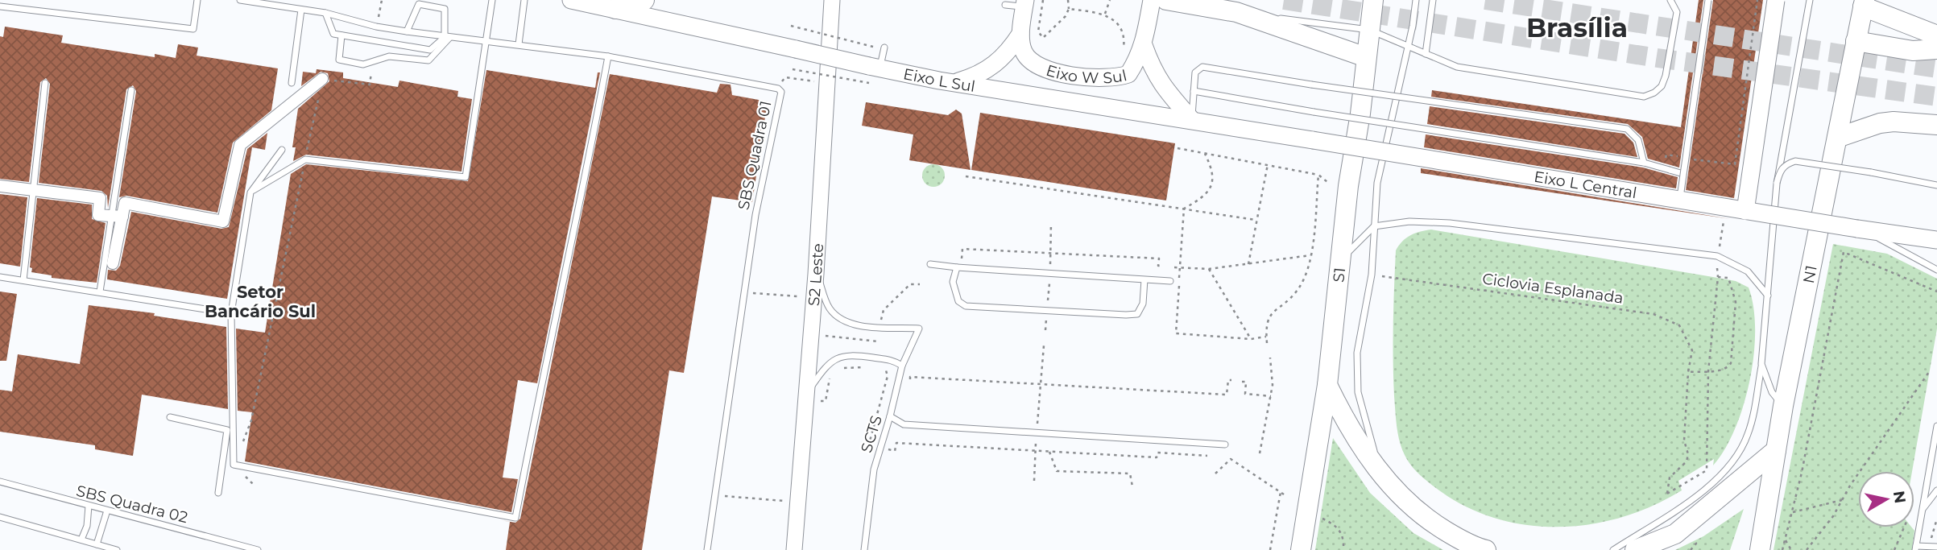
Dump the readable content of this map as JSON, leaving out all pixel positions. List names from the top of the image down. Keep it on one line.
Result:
{"streets":{"highway":["N1","S1"],"main road":["Eixo W Sul","Eixo L Sul","Eixo L Central","S2 Leste"],"lane":["SBS Quadra 01","SCTS","SBS Quadra 02"],"path":["Ciclovia Esplanada"]},"crossings":[["Eixo L Sul","Eixo L Central"],["S2 Leste","SCTS"]],"districts":["Brasília","Setor Bancário Sul"],"north":"right"}
